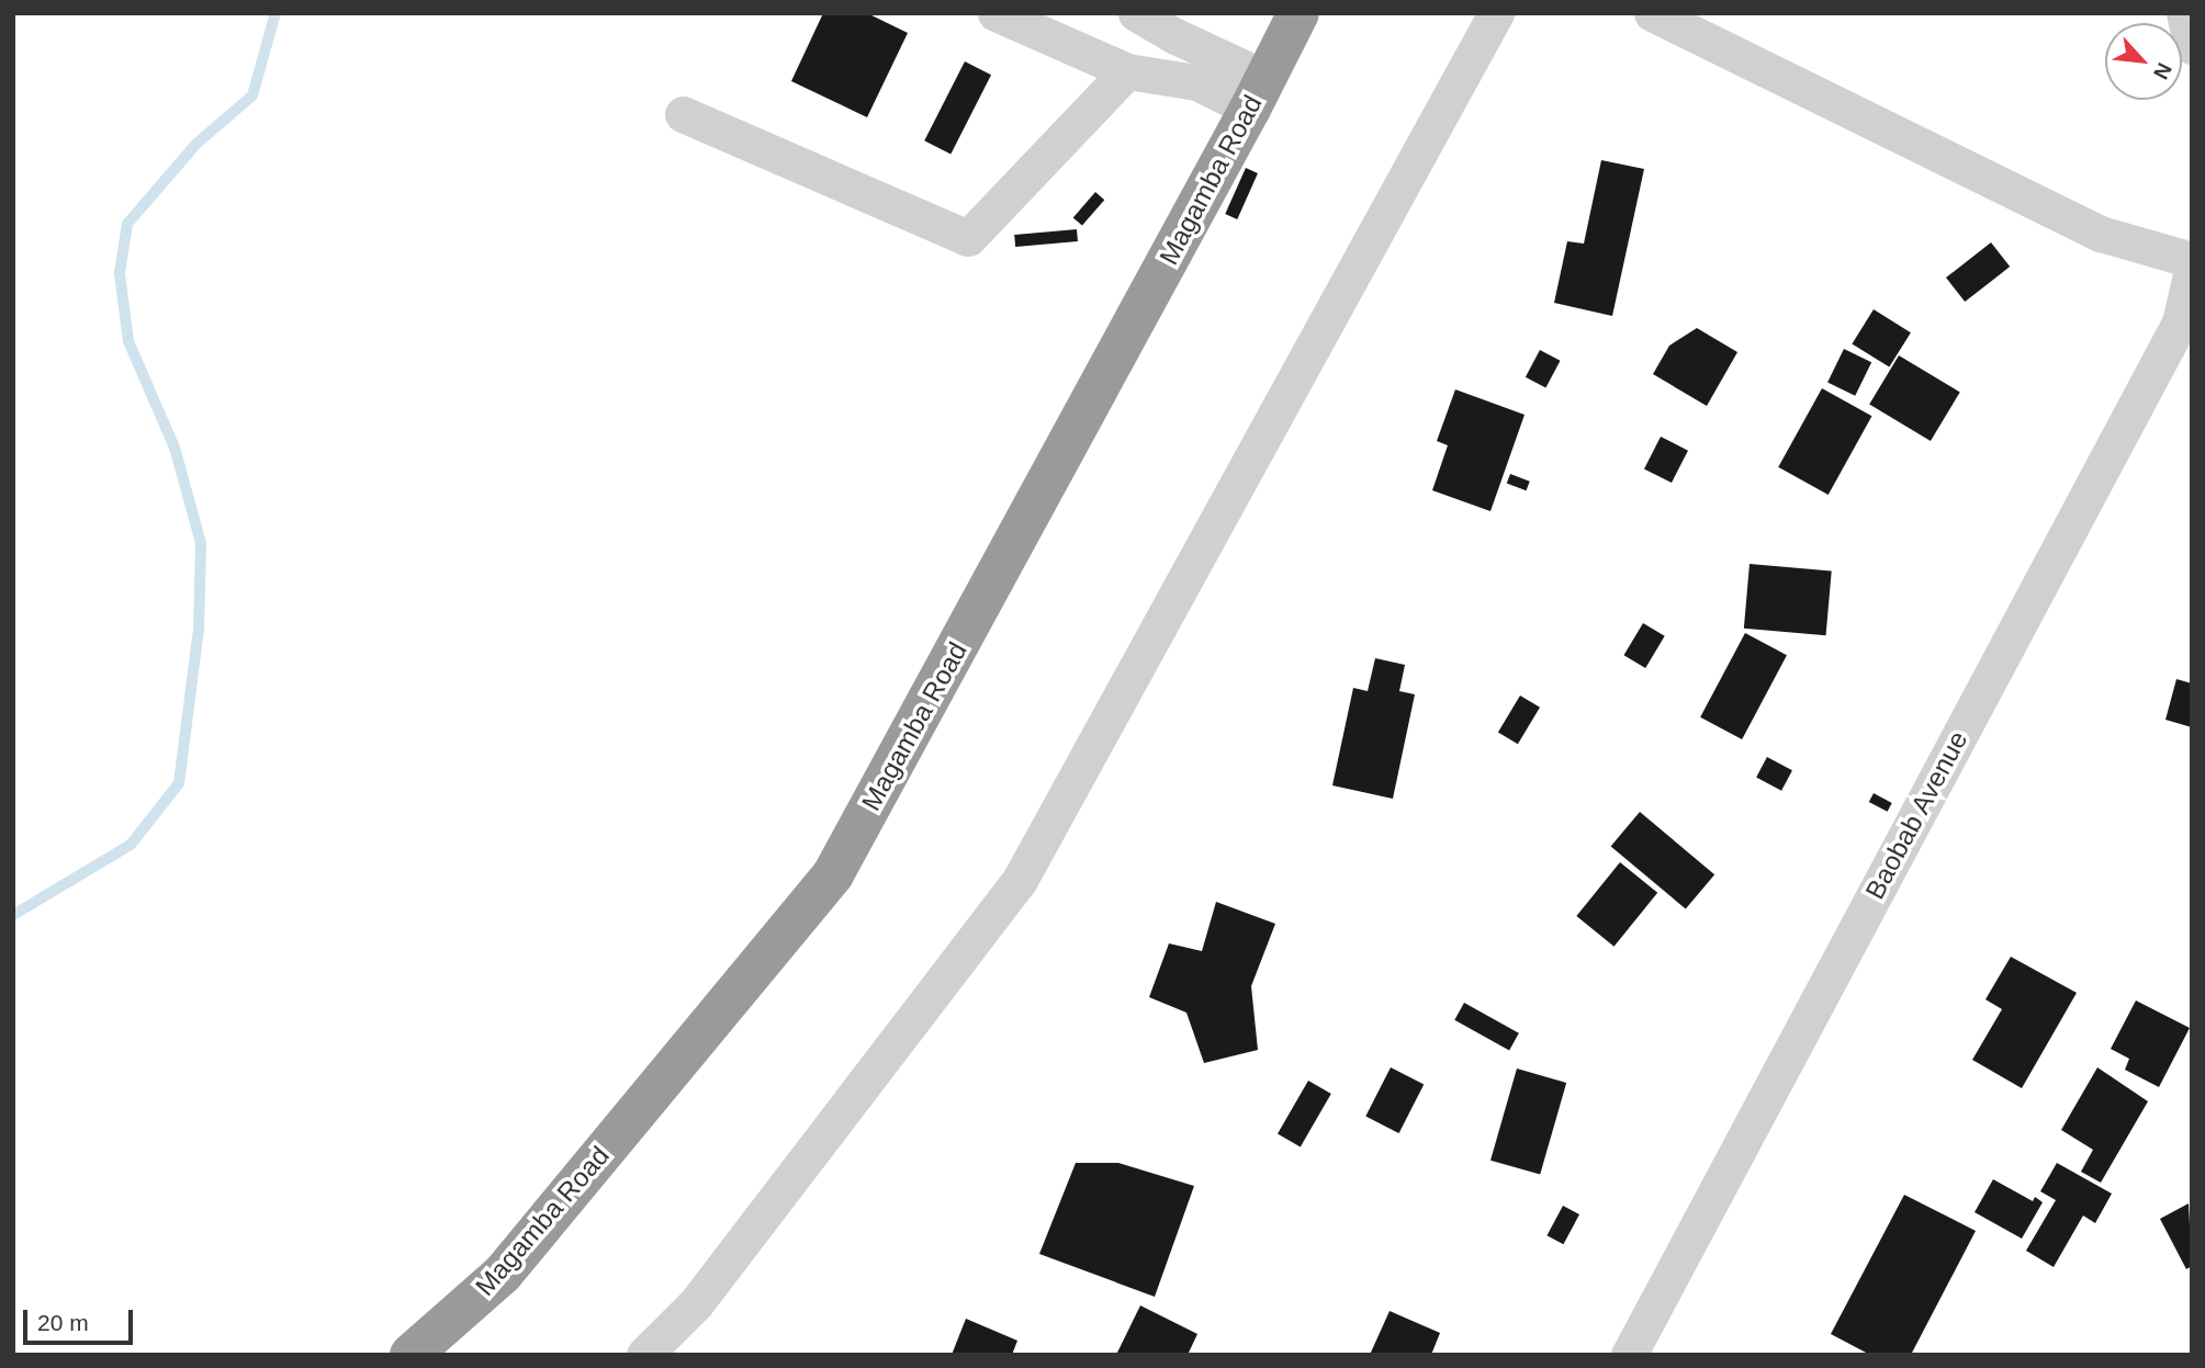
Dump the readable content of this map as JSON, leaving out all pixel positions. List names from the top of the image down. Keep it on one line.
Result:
{"streets":{"highway":["Magamba Road"],"street":["Baobab Avenue"]},"scale_bar":"20 m","north":"bottom right"}
